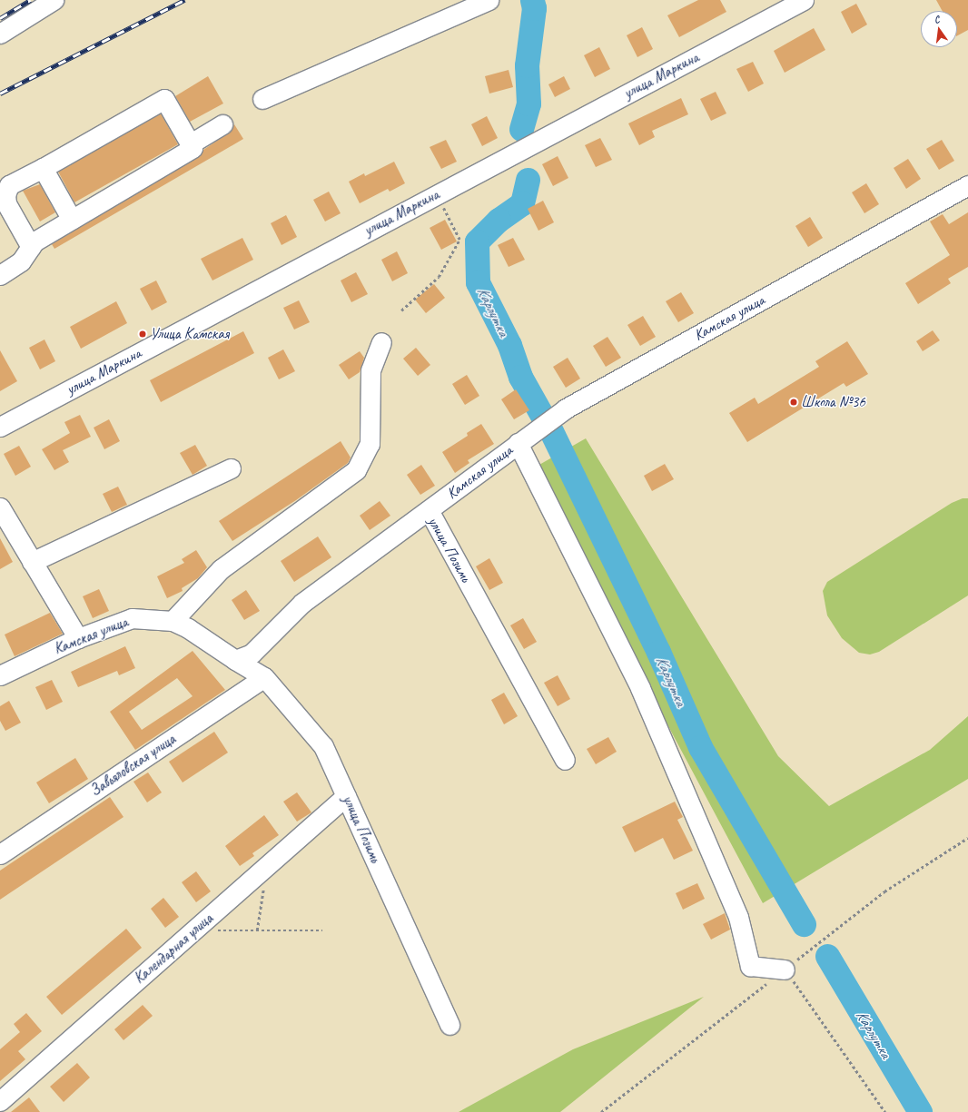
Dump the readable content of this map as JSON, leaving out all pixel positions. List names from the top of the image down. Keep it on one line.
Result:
{"streets":{"street":["улица Маркина","Камская улица","улица Позимь","Завьяловская улица","Календарная улица"]},"crossings":[["Камская улица","улица Позимь"],["улица Позимь","Завьяловская улица"],["улица Позимь","Календарная улица"]],"water":["Карлутка"],"places":["Улица Камская","Школа №36"],"north":"top"}
